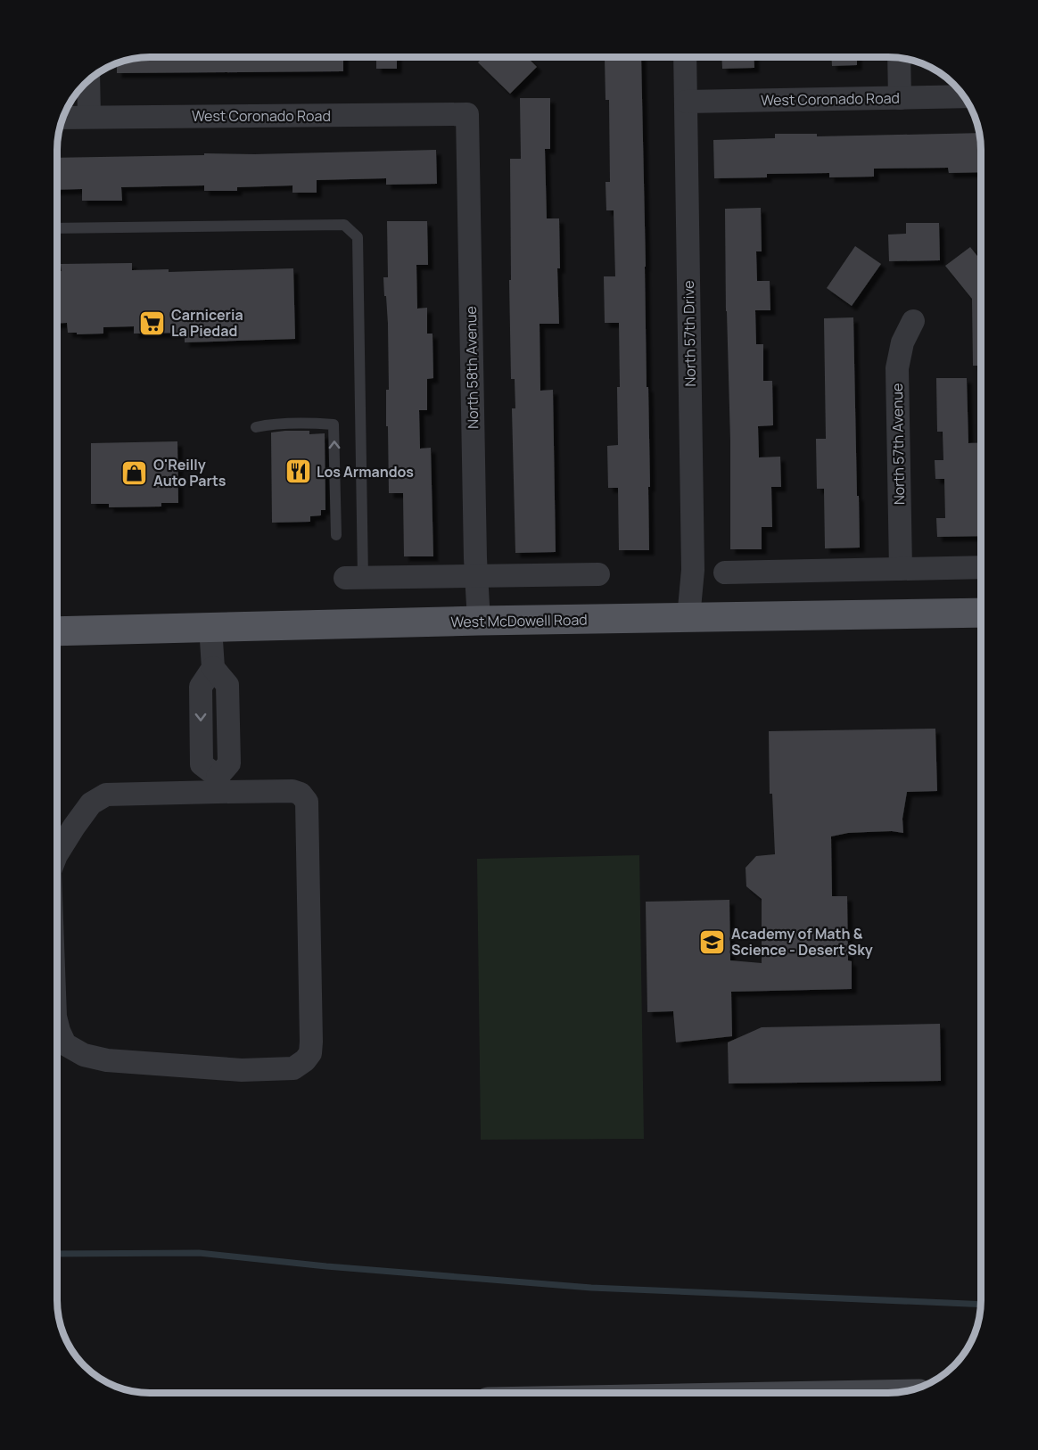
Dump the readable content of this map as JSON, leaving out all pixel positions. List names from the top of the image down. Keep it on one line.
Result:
{"streets":{"main road":["West McDowell Road"],"street":["West Coronado Road","North 57th Drive","North 58th Avenue","North 57th Avenue"]},"crossings":[["West Coronado Road","North 57th Drive"],["West Coronado Road","North 58th Avenue"],["North 57th Drive","West McDowell Road"],["North 58th Avenue","West McDowell Road"]],"places":{"supermarket":["Carniceria La Piedad"],"restaurant":["Los Armandos"],"shop":["O'Reilly Auto Parts"],"school or university":["Academy of Math & Science - Desert Sky"]}}
